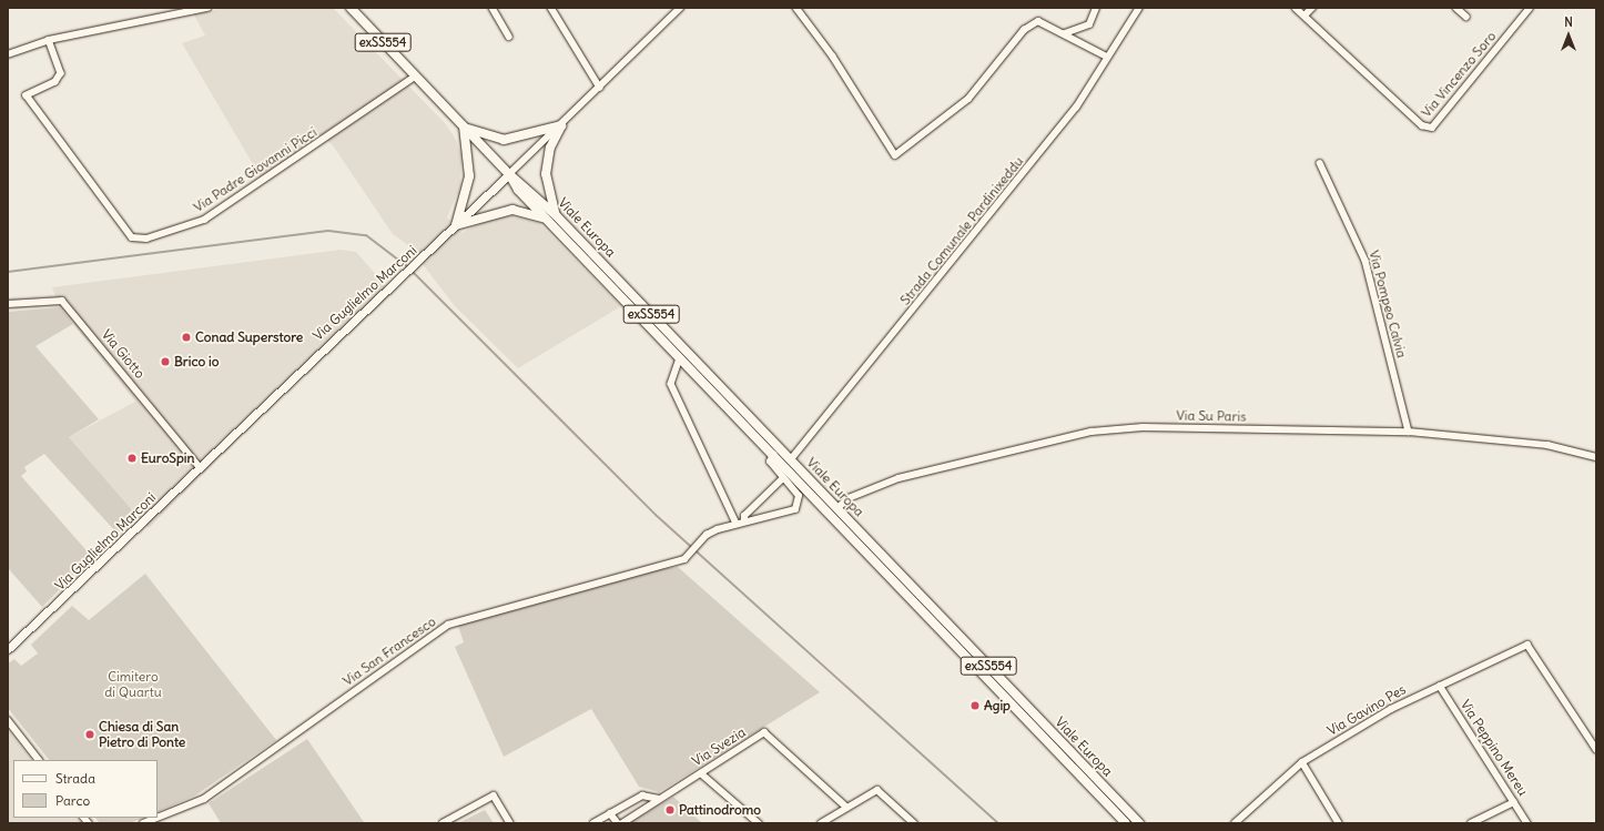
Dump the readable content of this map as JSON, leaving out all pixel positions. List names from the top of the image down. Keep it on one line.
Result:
{"streets":{"main road":["exSS554","Viale Europa","Via Guglielmo Marconi"],"street":["Via Vincenzo Soro","Via Padre Giovanni Picci","Strada Comunale Pardinixeddu","Via Pompeo Calvia","Via Giotto","Via Su Paris","Via San Francesco","Via Gavino Pes","Via Svezia","Via Peppino Mereu"]},"crossings":[["Via Padre Giovanni Picci","Viale Europa"],["Viale Europa","Strada Comunale Pardinixeddu"],["Viale Europa","Via Guglielmo Marconi"],["Viale Europa","Via Su Paris"],["Viale Europa","Via San Francesco"],["Via Guglielmo Marconi","Via Giotto"],["Via Pompeo Calvia","Via Su Paris"],["Via Gavino Pes","Via Peppino Mereu"]],"parks":["Cimitero di Quartu"],"places":["Conad Superstore","Brico io","EuroSpin","Agip","Chiesa di San Pietro di Ponte","Pattinodromo"],"legend":["Strada","Parco"],"north":"top"}
